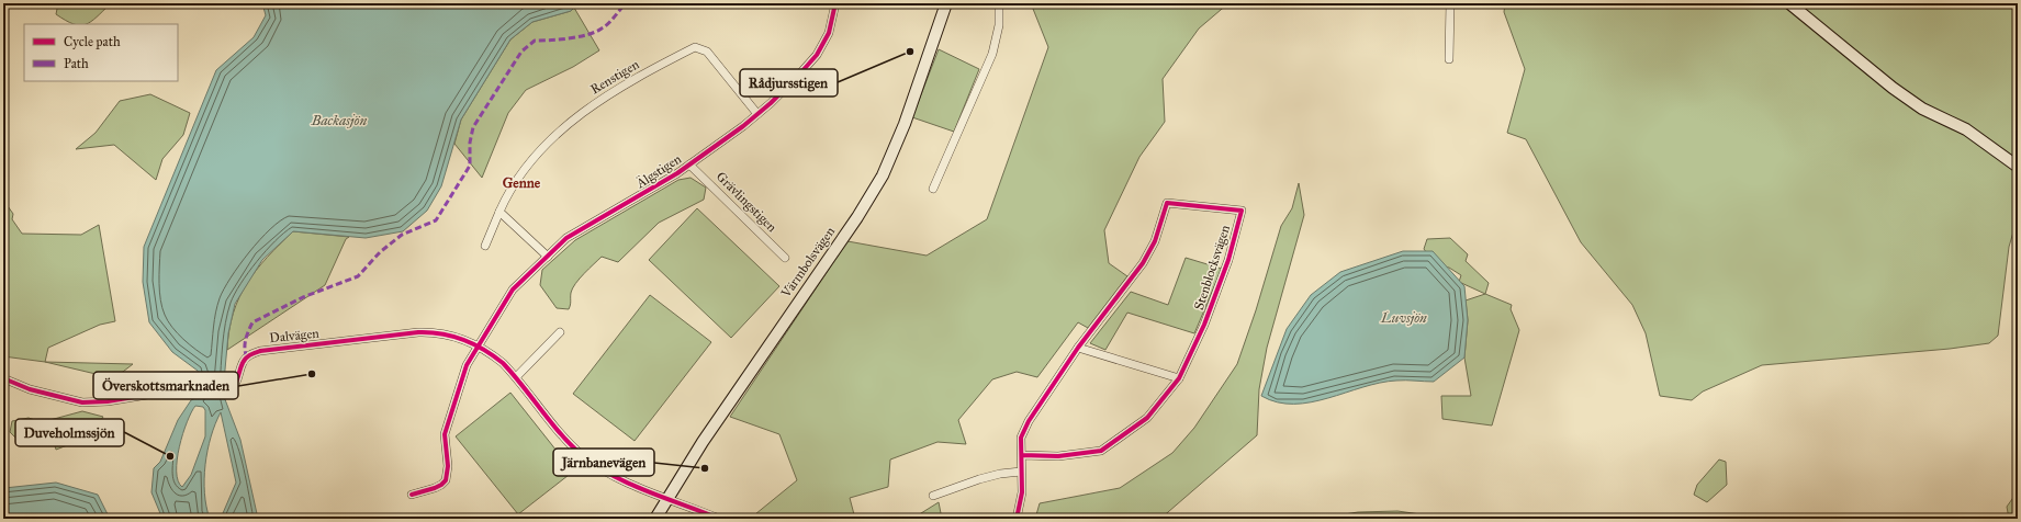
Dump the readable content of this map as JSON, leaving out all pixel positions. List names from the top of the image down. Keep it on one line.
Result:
{"streets":{"street":["Renstigen","Älgstigen","Grävlingstigen","Värmbolsvägen","Stenblocksvägen","Dalvägen"]},"crossings":[["Renstigen","Älgstigen"],["Älgstigen","Grävlingstigen"],["Älgstigen","Dalvägen"],["Värmbolsvägen","Dalvägen"]],"districts":["Genne"],"water":["Backasjön","Luvsjön"],"places":["Rådjursstigen","Överskottsmarknaden","Duveholmssjön","Järnbanevägen"],"legend":["Cycle path","Path"]}
